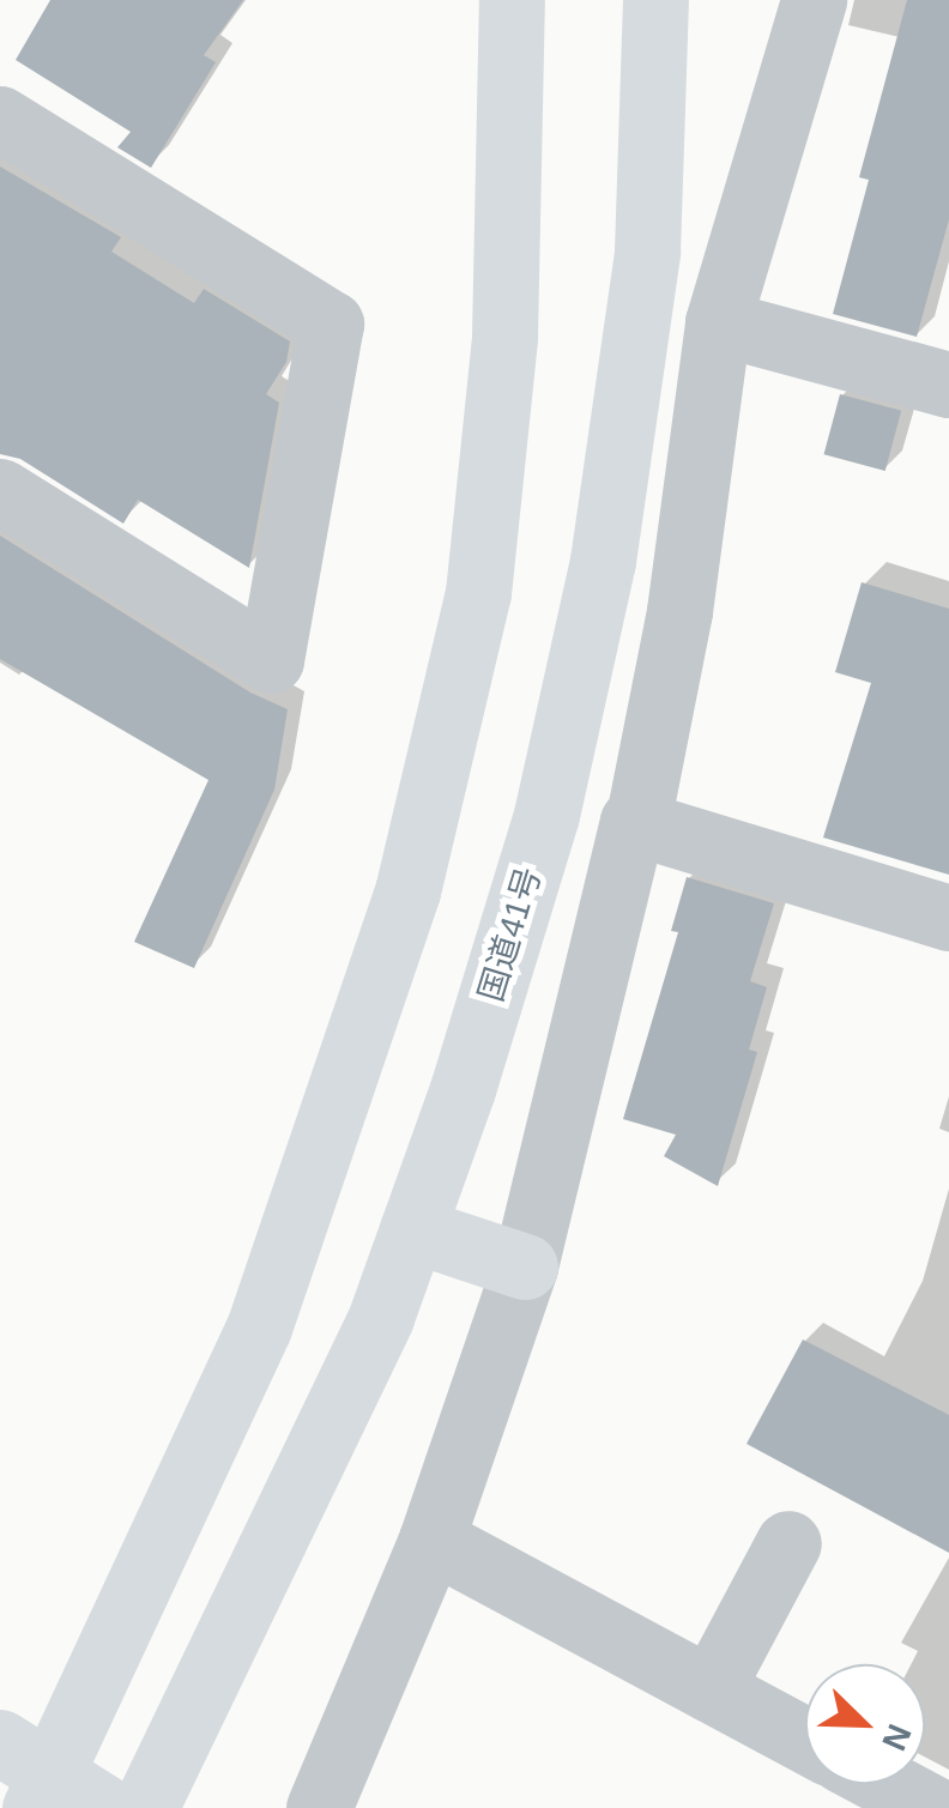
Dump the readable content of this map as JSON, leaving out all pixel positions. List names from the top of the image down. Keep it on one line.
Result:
{"streets":{"main road":["国道41号"]},"north":"bottom right"}
